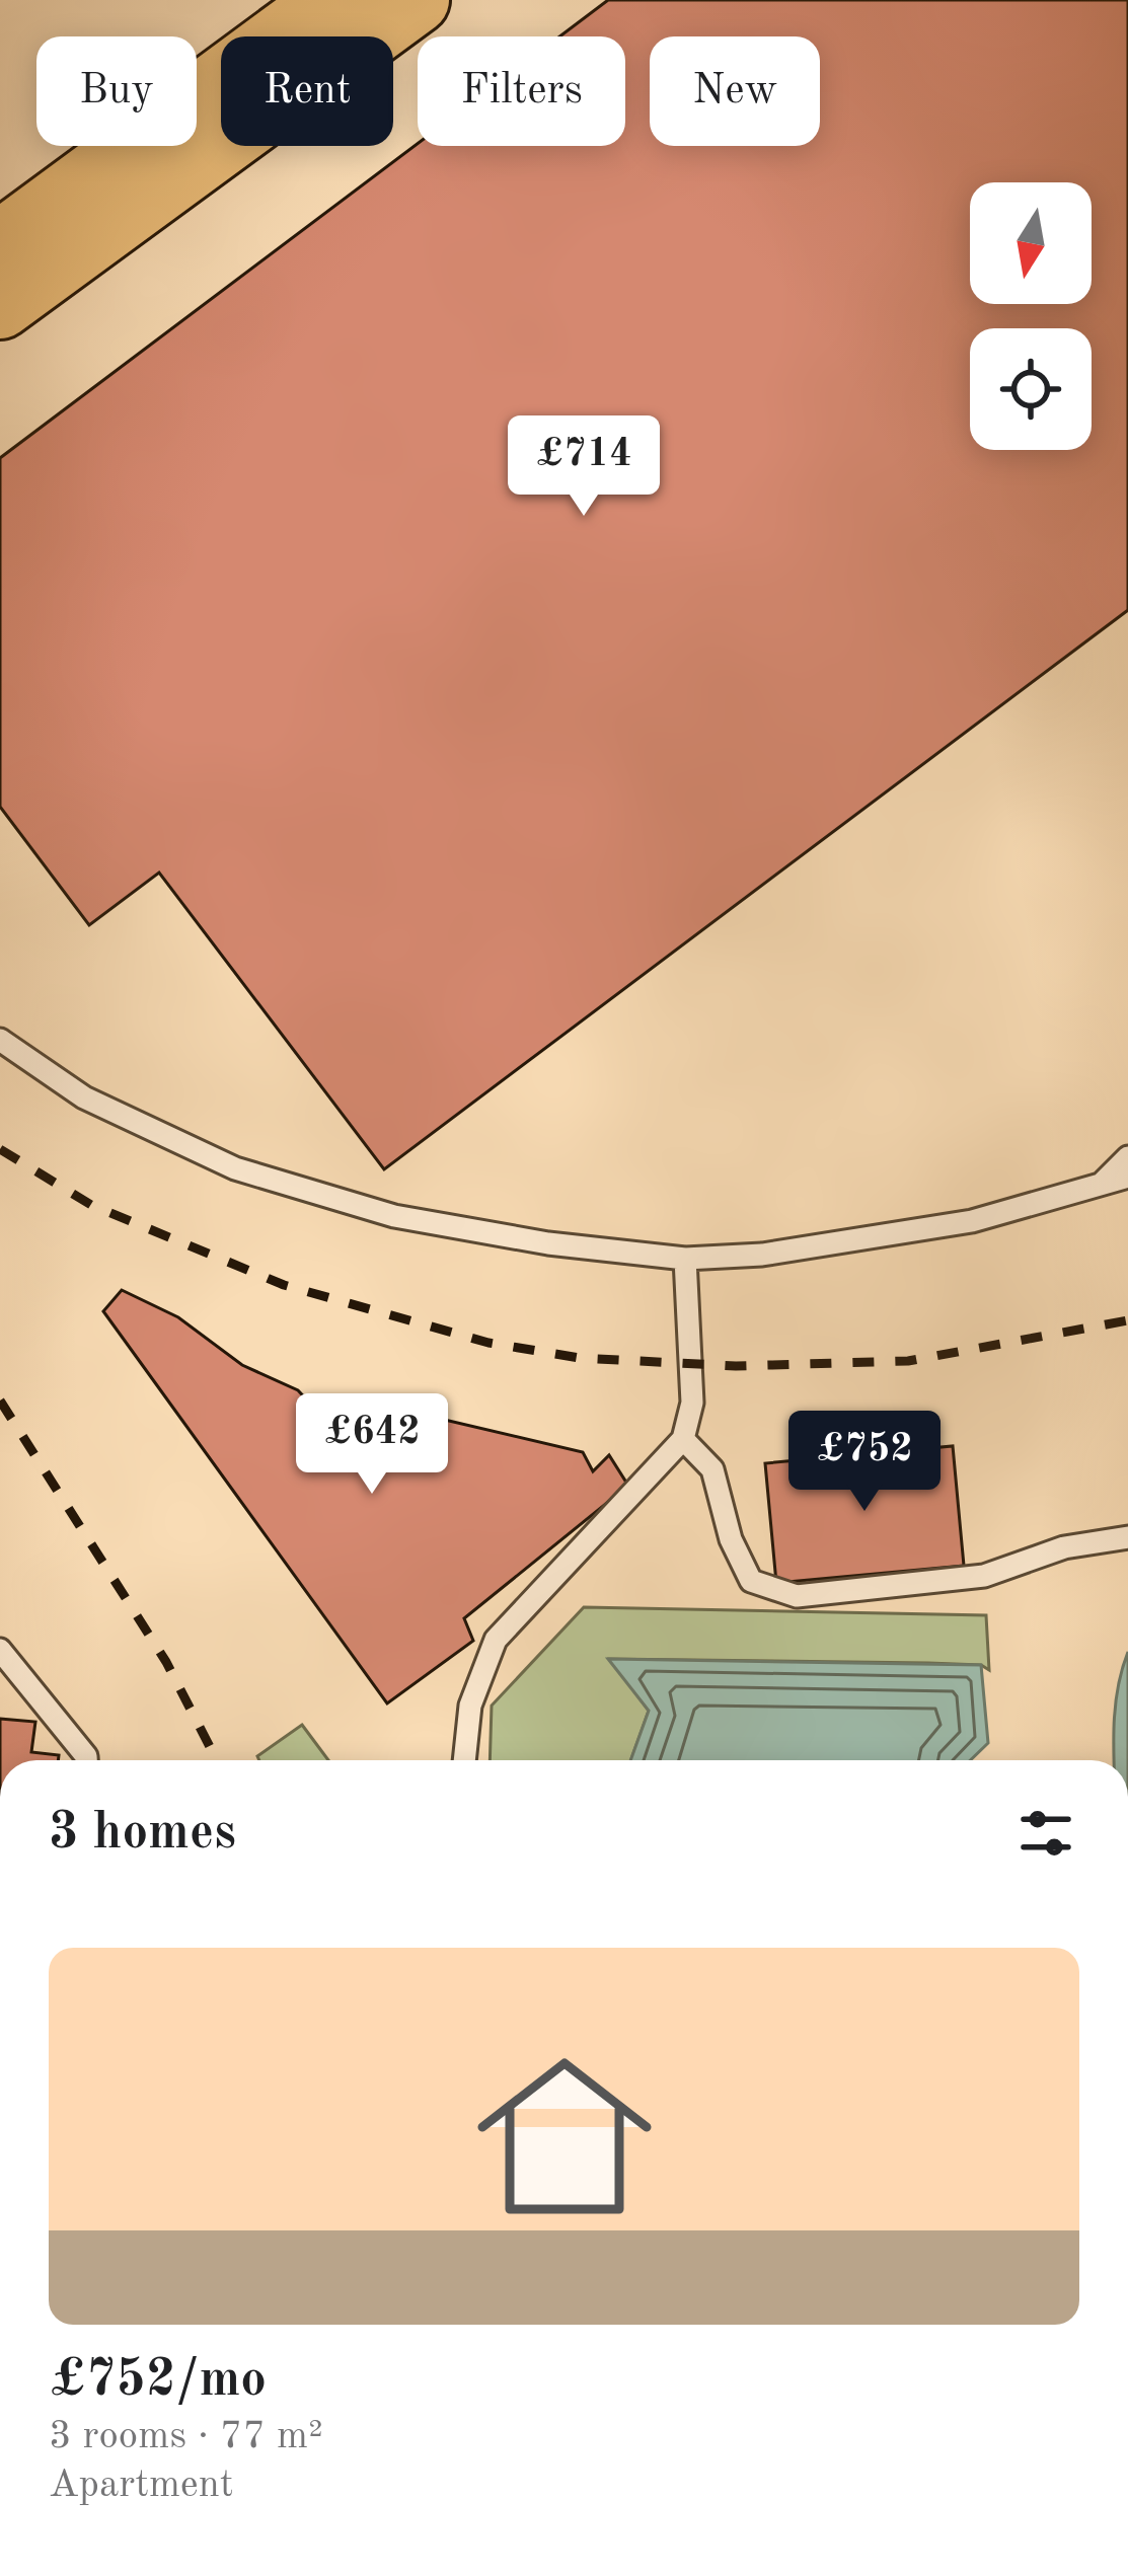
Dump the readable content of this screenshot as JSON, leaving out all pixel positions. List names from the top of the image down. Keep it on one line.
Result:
{"north":"bottom","page":{"chip":["Buy","Rent","Filters","New"],"price":["£714","£642","£752"],"heading":"3 homes","list":[{"name":"£752/mo","note":"3 rooms · 77 m² · Apartment"}]}}
